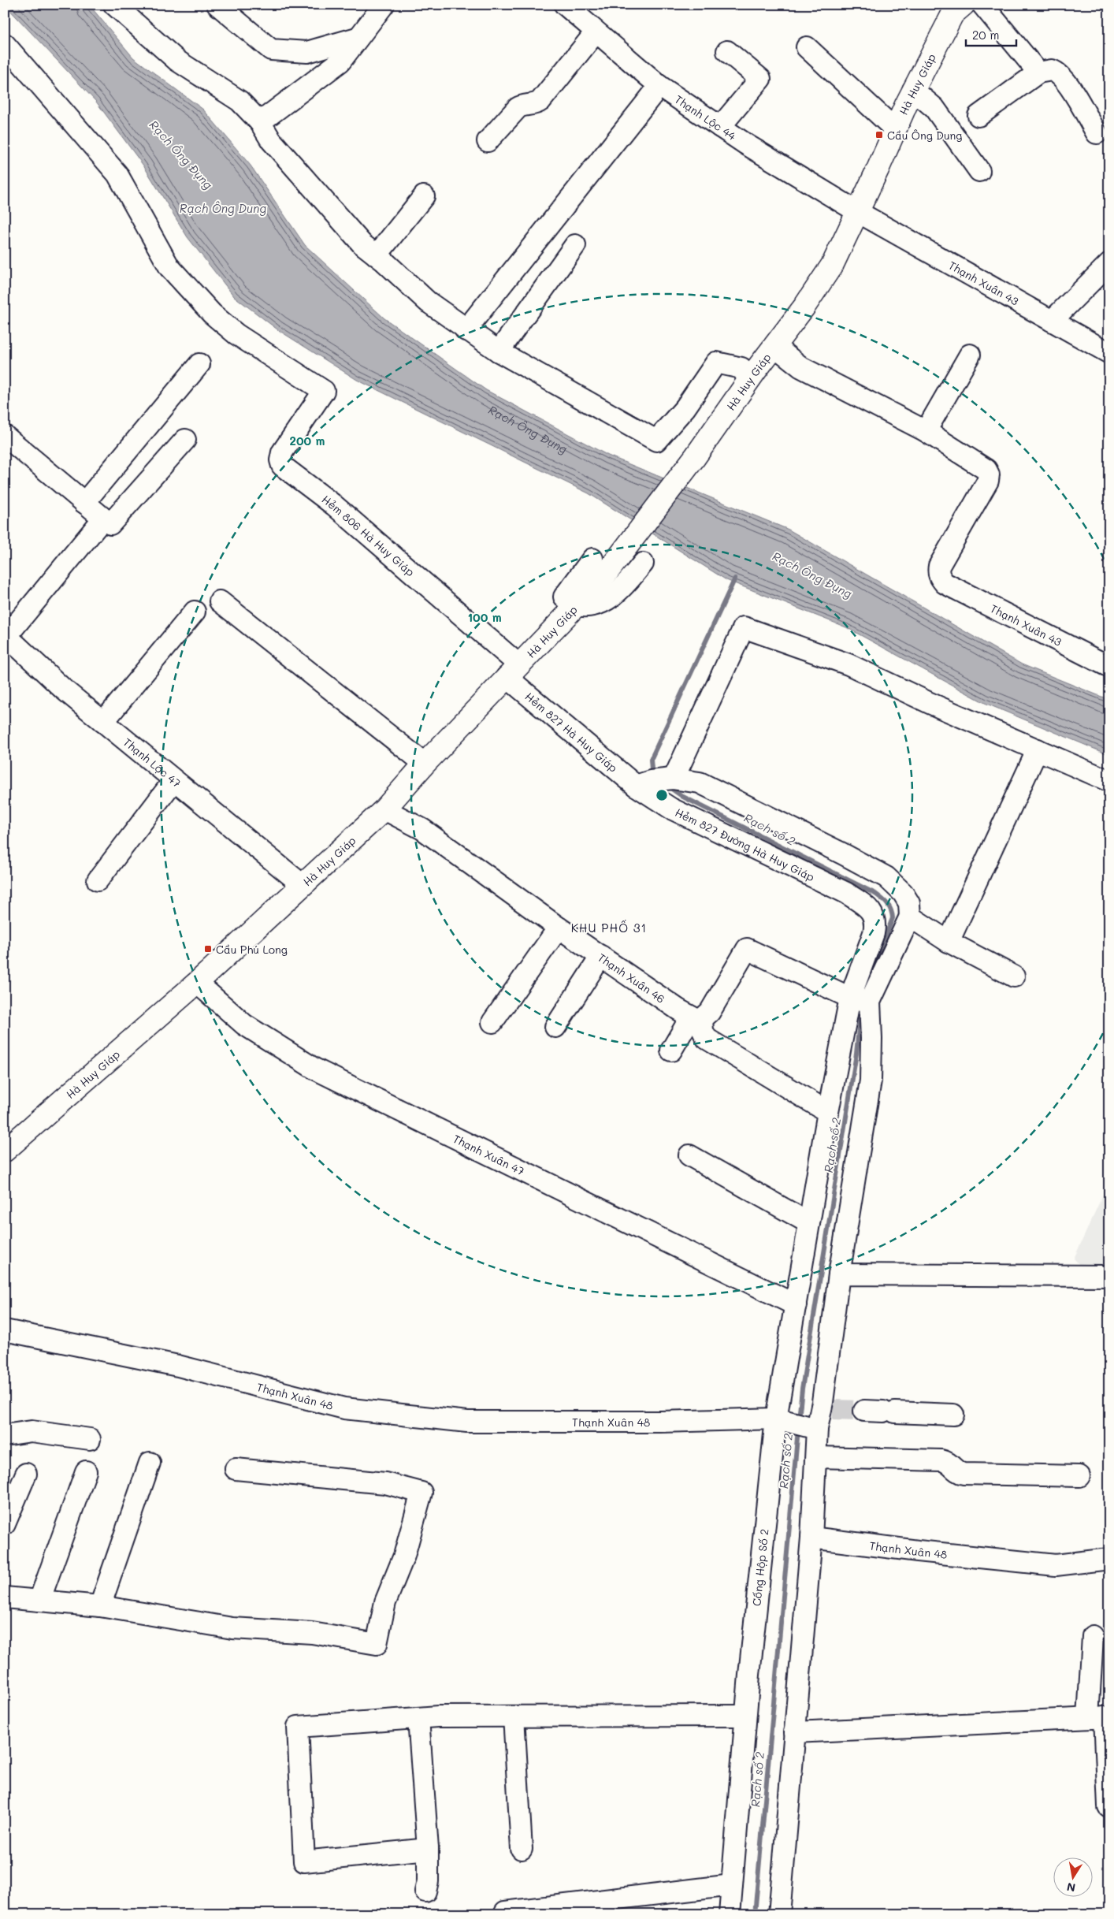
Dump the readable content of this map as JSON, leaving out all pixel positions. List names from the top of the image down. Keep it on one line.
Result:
{"streets":{"main road":["Hà Huy Giáp"],"street":["Thạnh Lộc 44","Thạnh Xuân 43","Hẻm 806 Hà Huy Giáp","Hẻm 827 Hà Huy Giáp","Thạnh Lộc 47","Hẻm 827 Đường Hà Huy Giáp","Thạnh Xuân 46","Thạnh Xuân 47","Thạnh Xuân 48","Cống Hộp Số 2"]},"crossings":[["Hà Huy Giáp","Thạnh Lộc 44"],["Hà Huy Giáp","Thạnh Xuân 43"],["Hà Huy Giáp","Hẻm 806 Hà Huy Giáp"],["Hà Huy Giáp","Hẻm 827 Hà Huy Giáp"],["Hà Huy Giáp","Thạnh Lộc 47"],["Hà Huy Giáp","Thạnh Xuân 46"],["Hà Huy Giáp","Thạnh Xuân 47"],["Thạnh Lộc 44","Thạnh Xuân 43"],["Hẻm 806 Hà Huy Giáp","Hẻm 827 Hà Huy Giáp"],["Hẻm 827 Hà Huy Giáp","Hẻm 827 Đường Hà Huy Giáp"],["Hẻm 827 Đường Hà Huy Giáp","Cống Hộp Số 2"],["Thạnh Xuân 47","Cống Hộp Số 2"],["Thạnh Xuân 48","Cống Hộp Số 2"]],"districts":["KHU PHỐ 31"],"water":["Rạch Ông Đụng","Rạch Ông Dung","Rạch số 2"],"places":{"transit":["Cầu Ông Dung","Cầu Phú Long"]},"scale_bar":"20 m","north":"bottom","rings":["200 m","100 m"]}
